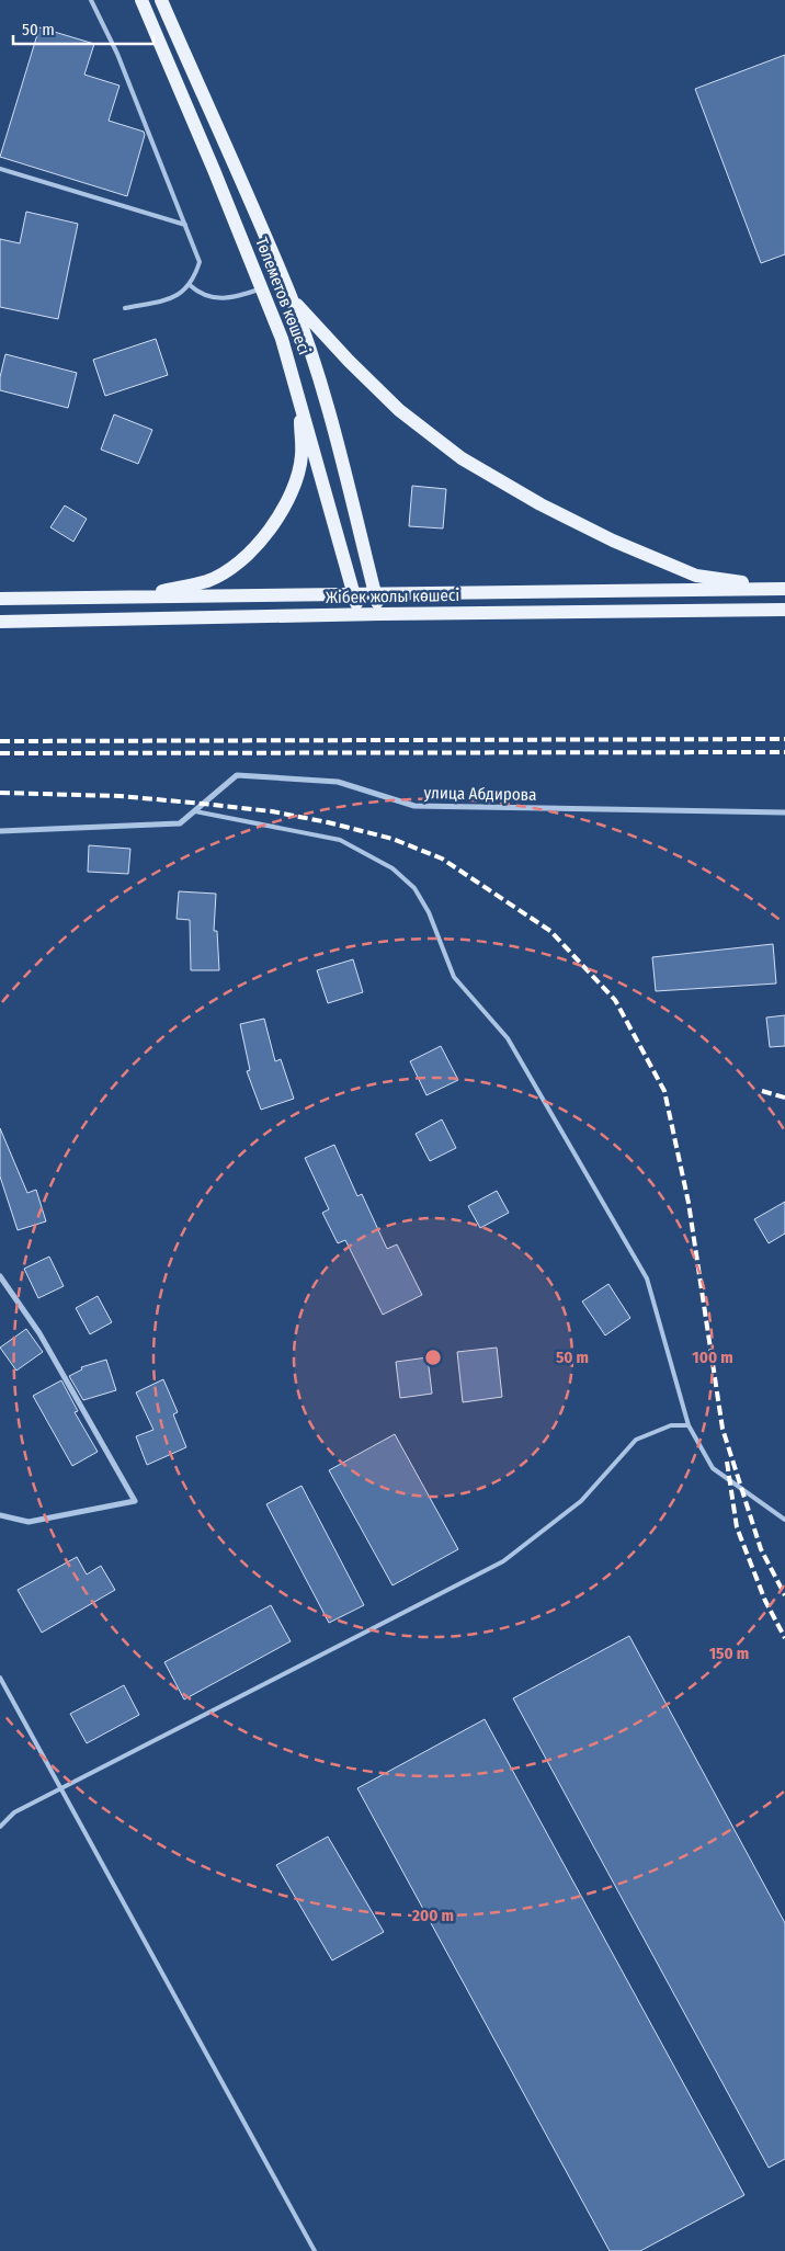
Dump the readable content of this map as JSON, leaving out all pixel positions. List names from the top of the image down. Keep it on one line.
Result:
{"streets":{"main road":["Төлеметов көшесі","Жібек жолы көшесі"],"street":["улица Абдирова"]},"crossings":[["Төлеметов көшесі","Жібек жолы көшесі"]],"scale_bar":"50 m","rings":["50 m","100 m","150 m","200 m"]}
